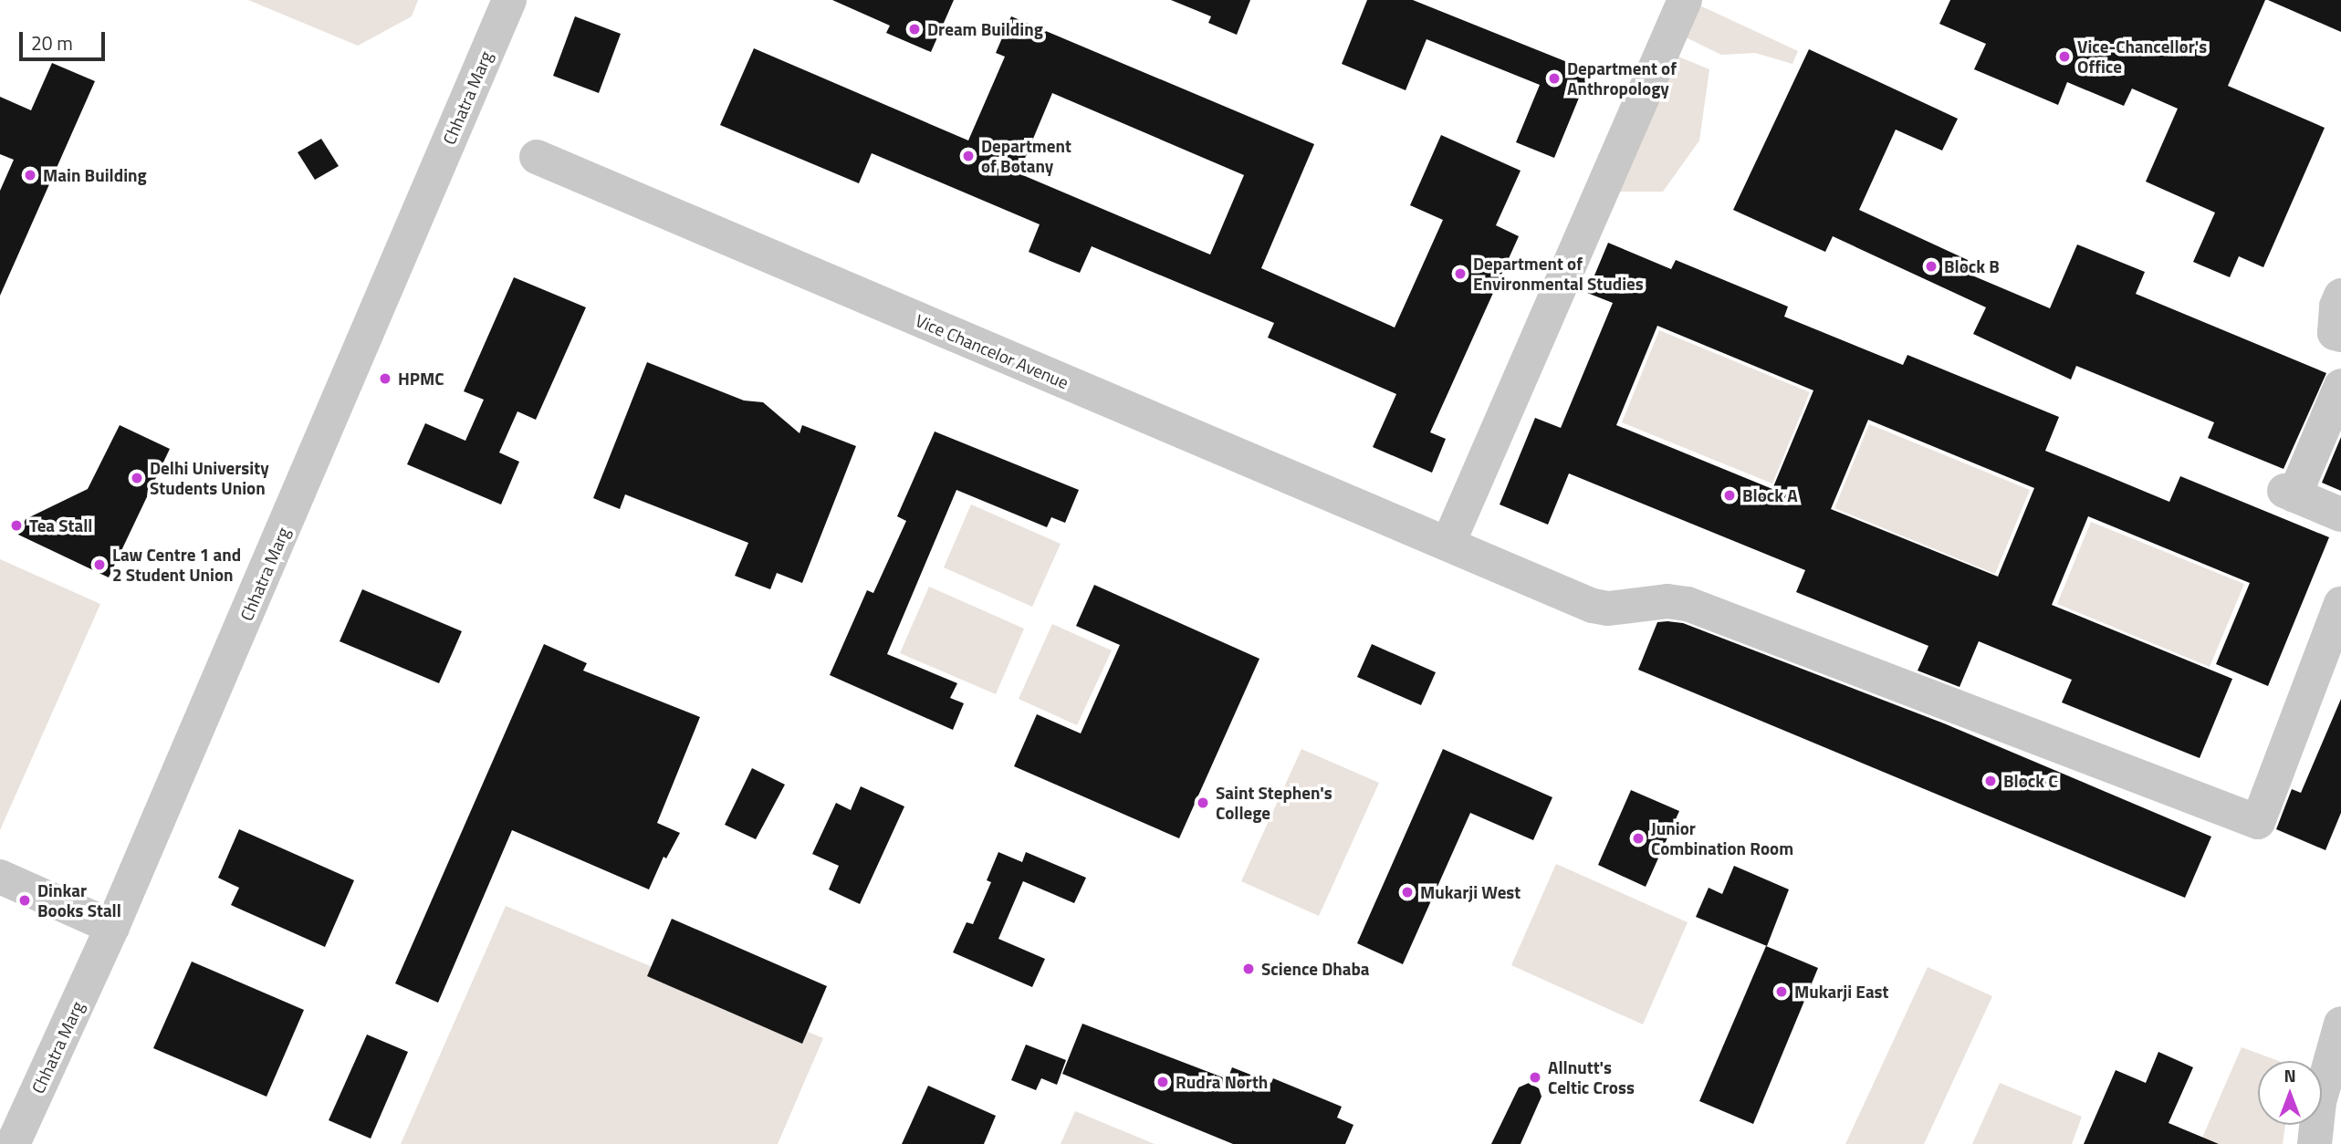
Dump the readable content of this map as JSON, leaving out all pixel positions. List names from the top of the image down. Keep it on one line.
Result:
{"streets":{"street":["Chhatra Marg","Vice Chancelor Avenue"]},"places":["Dream Building","Vice-Chancellor's Office","Department of Anthropology","Department of Botany","Main Building","Block B","Department of Environmental Studies","HPMC","Delhi University Students Union","Block A","Tea Stall","Law Centre 1 and 2 Student Union","Block C","Saint Stephen's College","Junior Combination Room","Mukarji West","Dinkar Books Stall","Science Dhaba","Mukarji East","Allnutt's Celtic Cross","Rudra North"],"scale_bar":"20 m","north":"top"}
